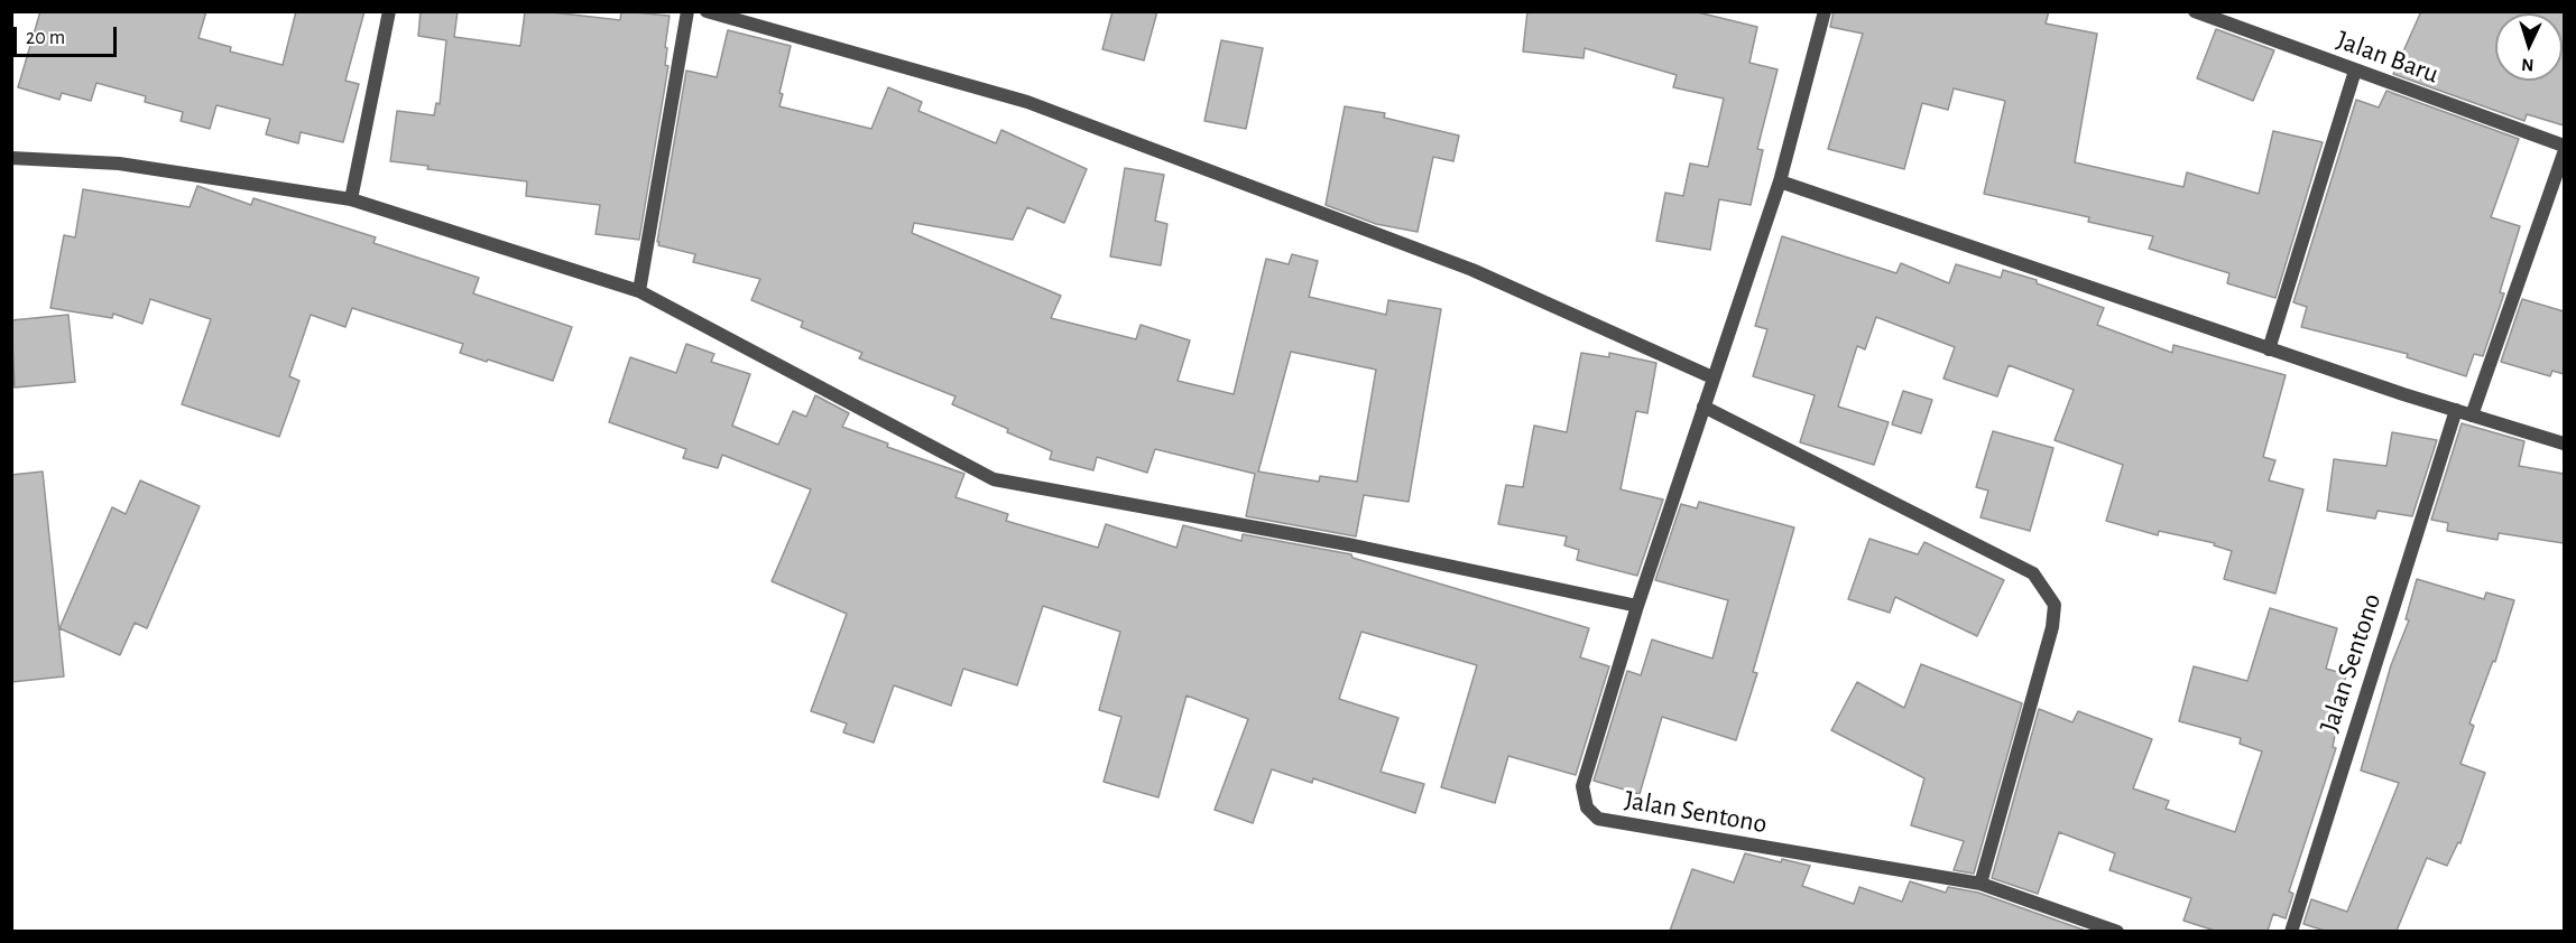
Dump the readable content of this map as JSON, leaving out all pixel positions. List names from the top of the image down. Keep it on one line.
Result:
{"streets":{"street":["Jalan Baru","Jalan Sentono"]},"scale_bar":"20 m","north":"bottom"}
